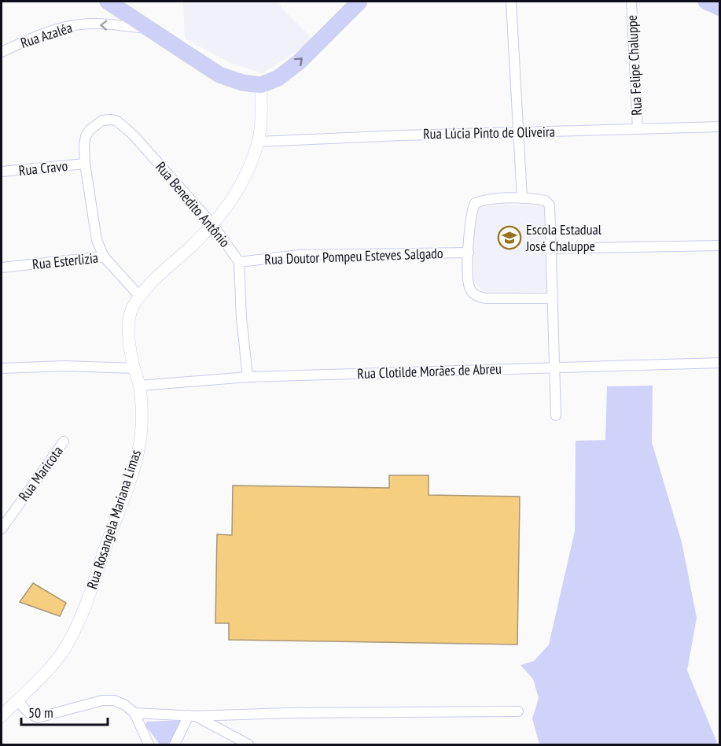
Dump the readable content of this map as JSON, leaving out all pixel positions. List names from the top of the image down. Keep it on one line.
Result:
{"streets":{"street":["Rua Azaléa","Rua Felipe Chaluppe","Rua Lúcia Pinto de Oliveira","Rua Cravo","Rua Benedito Antônio","Rua Doutor Pompeu Esteves Salgado","Rua Esterlizia","Rua Clotilde Morães de Abreu","Rua Maricota","Rua Rosangela Mariana Limas"]},"crossings":[["Rua Felipe Chaluppe","Rua Lúcia Pinto de Oliveira"],["Rua Lúcia Pinto de Oliveira","Rua Rosangela Mariana Limas"],["Rua Cravo","Rua Benedito Antônio"],["Rua Benedito Antônio","Rua Doutor Pompeu Esteves Salgado"],["Rua Benedito Antônio","Rua Clotilde Morães de Abreu"],["Rua Benedito Antônio","Rua Rosangela Mariana Limas"],["Rua Esterlizia","Rua Rosangela Mariana Limas"],["Rua Clotilde Morães de Abreu","Rua Rosangela Mariana Limas"]],"one_way":["Rua Azaléa"],"places":{"school or university":["Escola Estadual José Chaluppe"]},"scale_bar":"50 m"}
